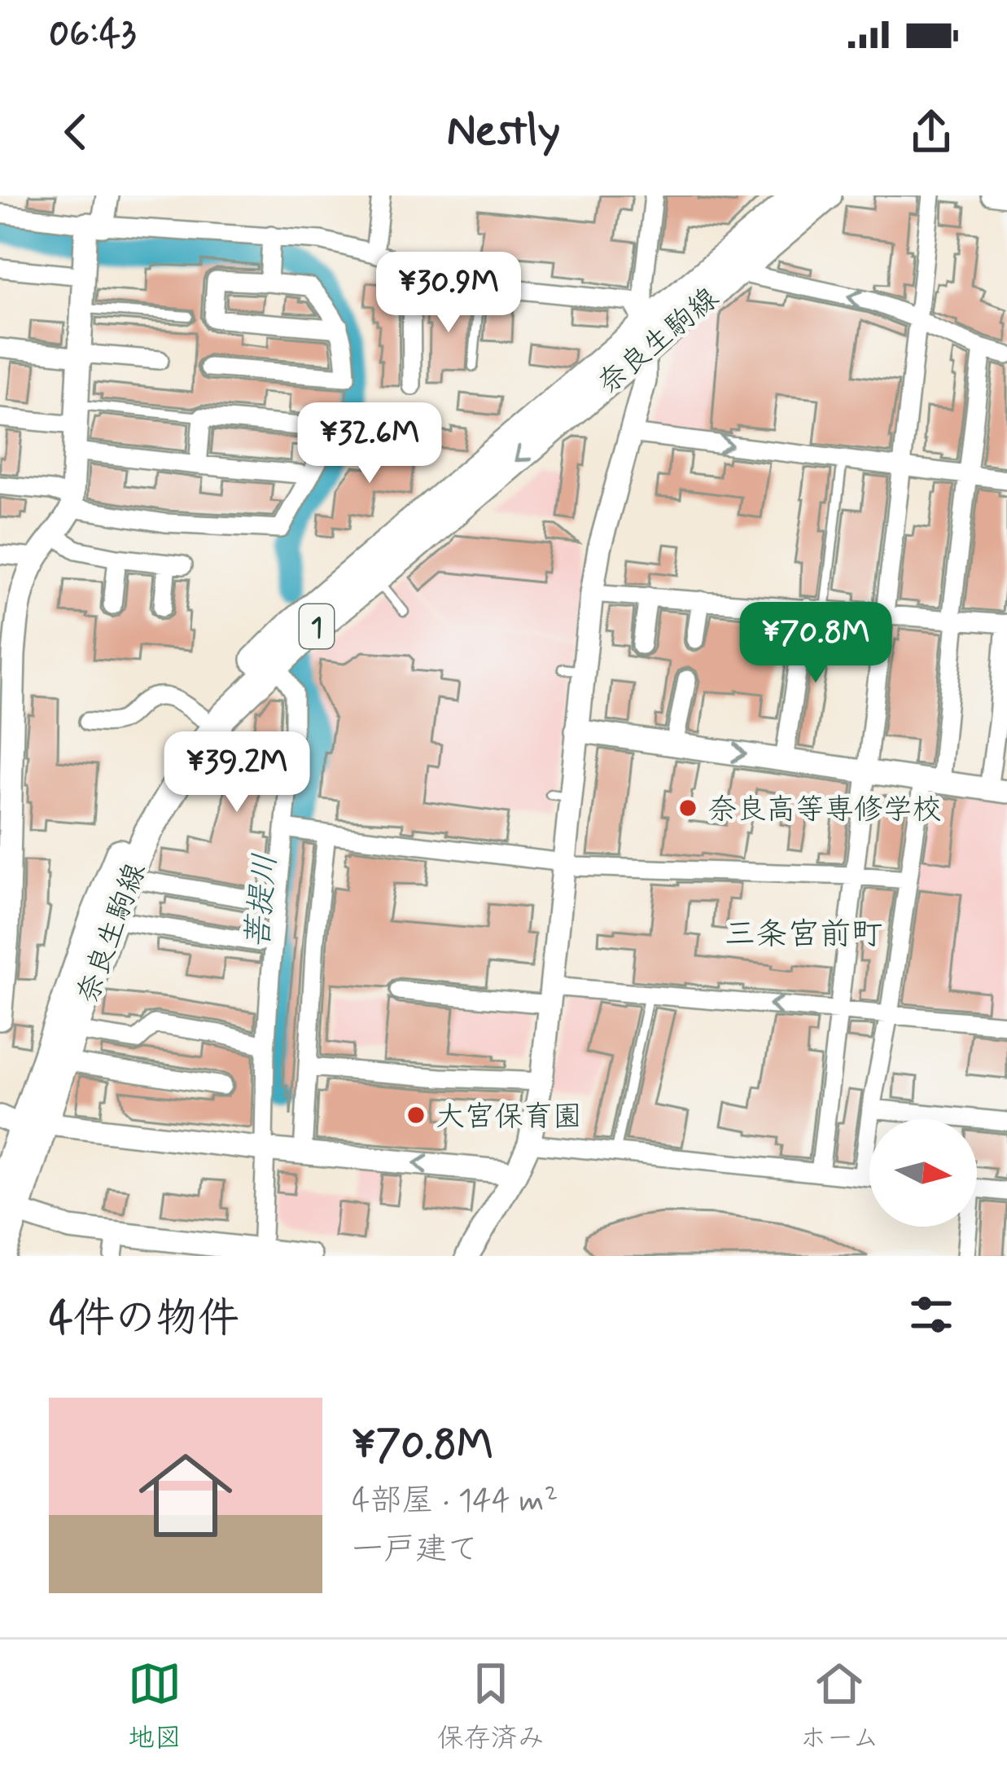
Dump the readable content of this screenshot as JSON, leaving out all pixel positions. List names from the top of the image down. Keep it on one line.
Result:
{"streets":{"main road":["奈良生駒線","1"]},"districts":["三条宮前町"],"water":["菩提川"],"places":["奈良高等専修学校","大宮保育園"],"north":"right","page":{"status":"06:43","header":"Nestly","price":["¥30.9M","¥32.6M","¥70.8M","¥39.2M"],"heading":"4件の物件","list":[{"name":"¥70.8M","note":"4部屋 · 144 m² · 一戸建て"}],"tabs":["地図","保存済み","ホーム"]}}
